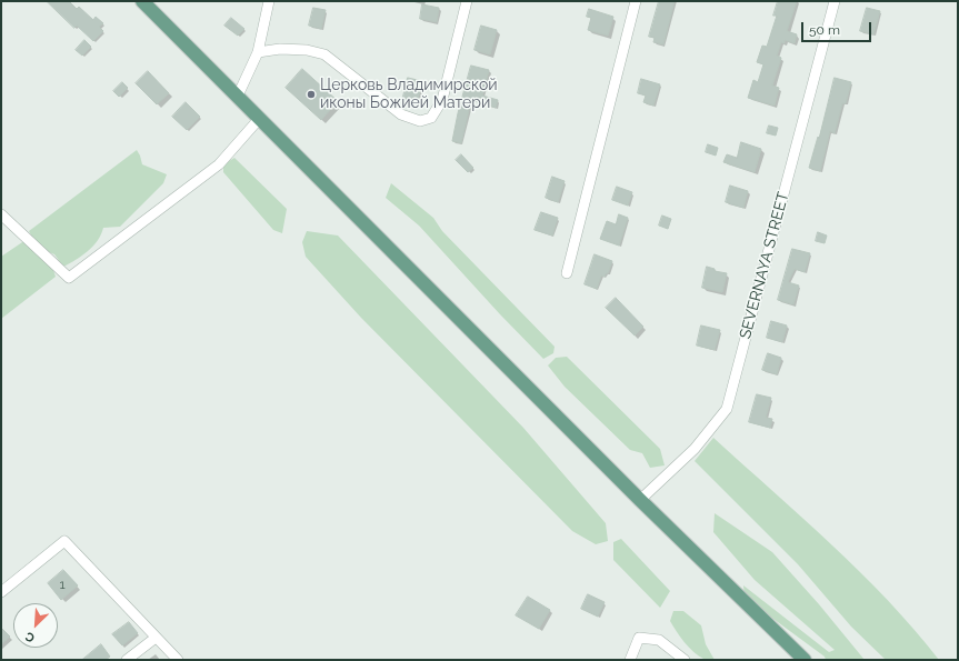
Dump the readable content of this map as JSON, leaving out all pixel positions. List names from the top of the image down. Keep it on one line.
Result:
{"streets":{"street":["SEVERNAYA STREET"]},"places":["Церковь Владимирской иконы Божией Матери"],"house_numbers":["1"],"scale_bar":"50 m","north":"bottom left"}
